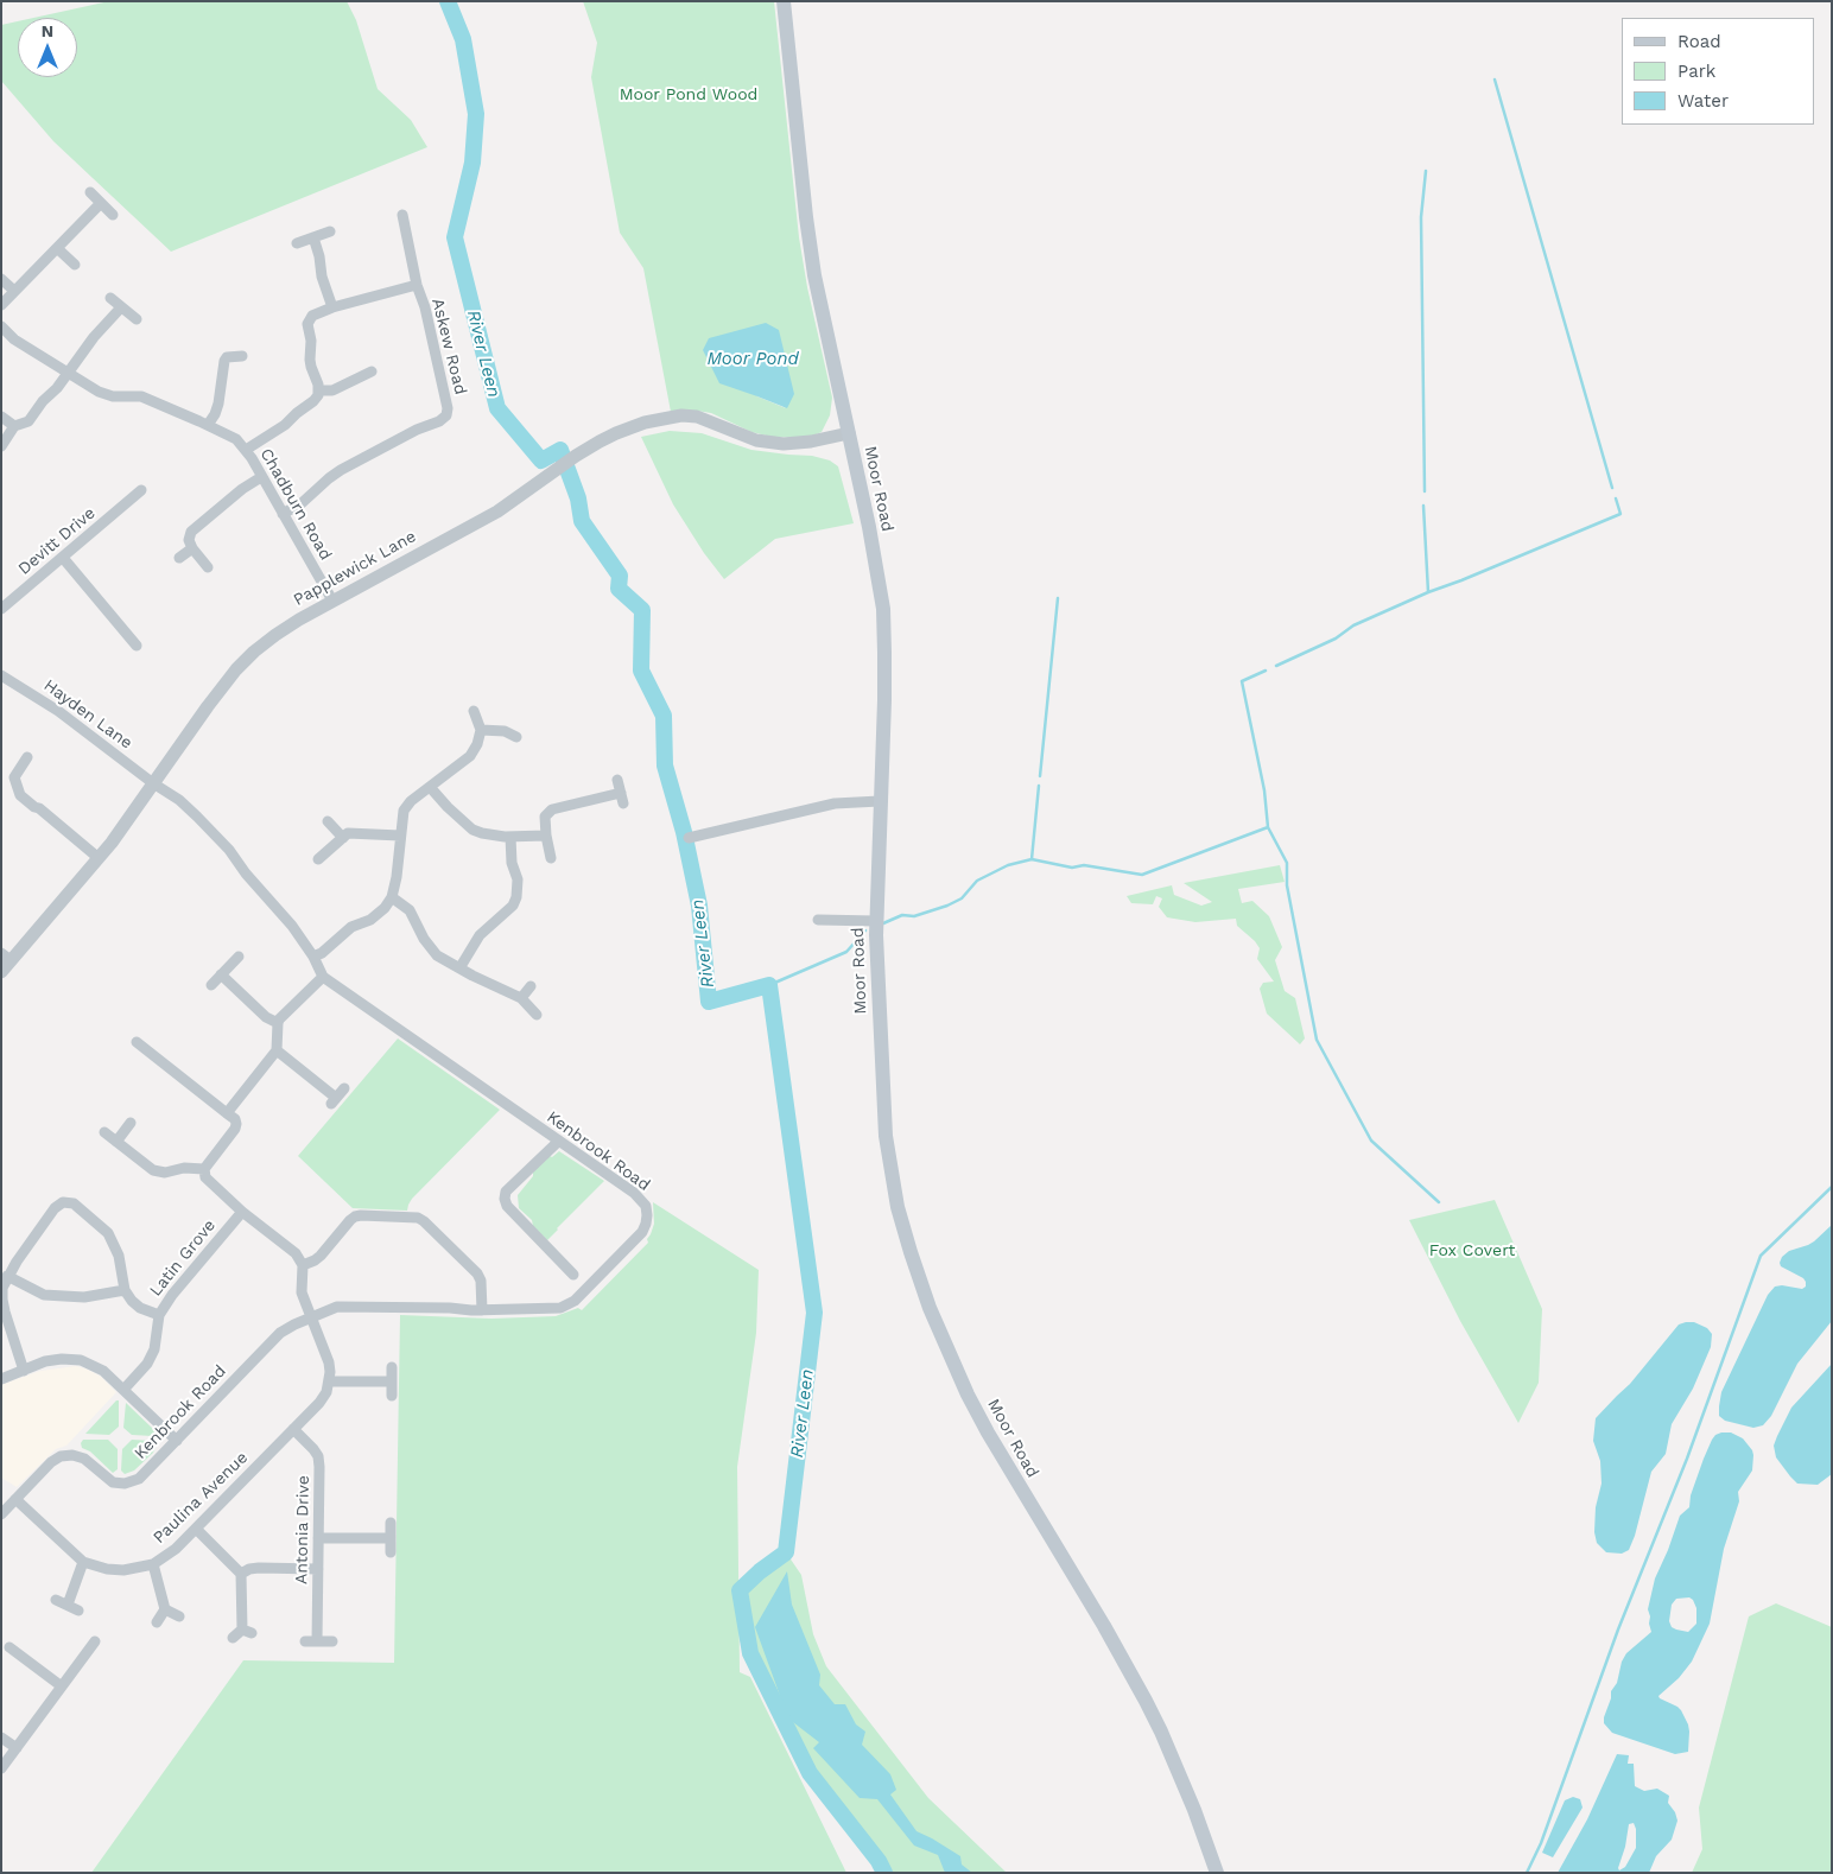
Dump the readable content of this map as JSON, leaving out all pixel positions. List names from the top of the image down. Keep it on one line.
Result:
{"streets":{"main road":["Moor Road"],"street":["Askew Road","Chadburn Road","Devitt Drive","Papplewick Lane","Hayden Lane","Kenbrook Road","Latin Grove","Paulina Avenue","Antonia Drive"]},"crossings":[["Askew Road","Chadburn Road"],["Moor Road","Papplewick Lane"],["Chadburn Road","Papplewick Lane"],["Papplewick Lane","Hayden Lane"],["Kenbrook Road","Paulina Avenue"],["Paulina Avenue","Antonia Drive"]],"water":["River Leen","Moor Pond"],"parks":["Moor Pond Wood","Fox Covert"],"legend":["Road","Park","Water"],"north":"top"}
